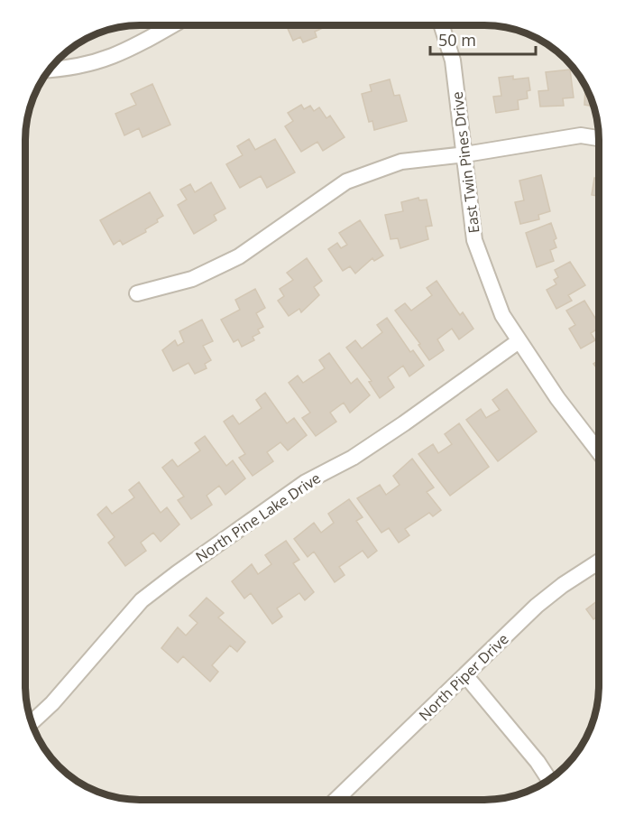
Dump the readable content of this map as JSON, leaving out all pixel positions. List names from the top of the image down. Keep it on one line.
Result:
{"streets":{"street":["East Twin Pines Drive","North Pine Lake Drive","North Piper Drive"]},"crossings":[["East Twin Pines Drive","North Pine Lake Drive"]],"scale_bar":"50 m"}
